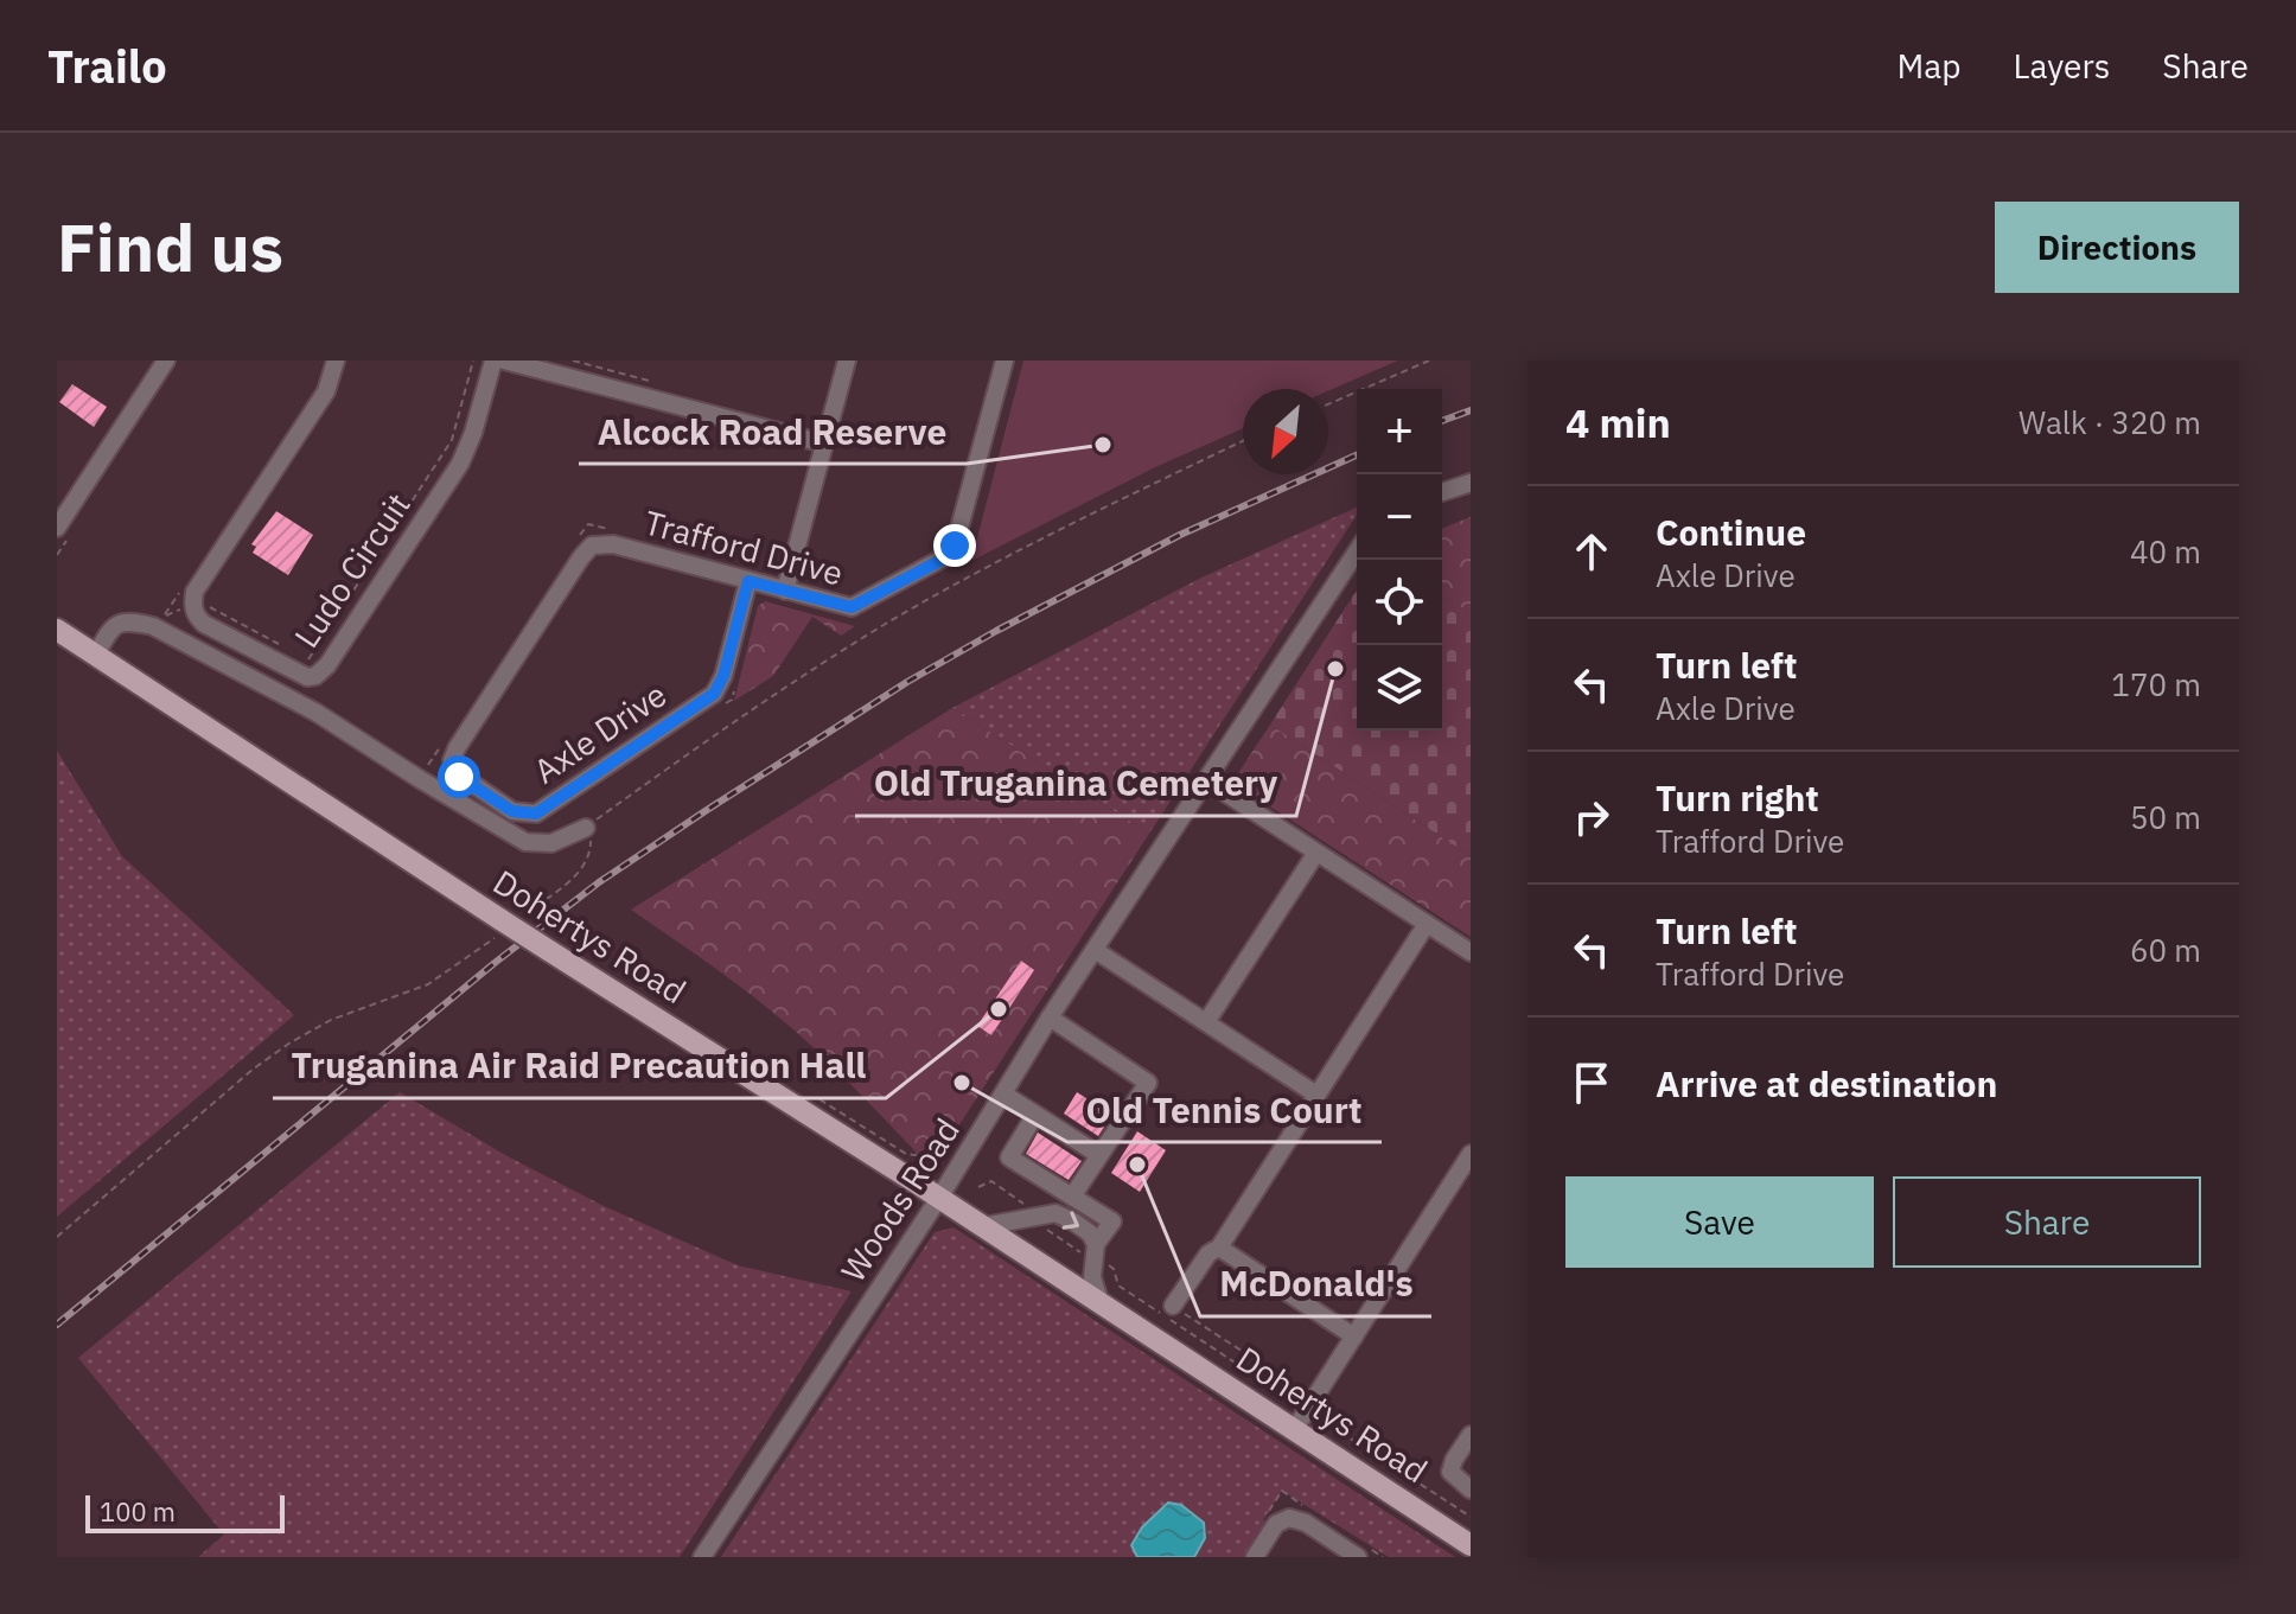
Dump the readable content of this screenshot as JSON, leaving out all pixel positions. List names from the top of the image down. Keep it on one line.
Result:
{"streets":{"main road":["Dohertys Road"],"street":["Trafford Drive","Ludo Circuit","Axle Drive","Woods Road"]},"crossings":[["Trafford Drive","Axle Drive"],["Dohertys Road","Woods Road"]],"places":["Alcock Road Reserve","Old Truganina Cemetery","Truganina Air Raid Precaution Hall","Old Tennis Court","McDonald's"],"scale_bar":"100 m","north":"bottom left","page":{"header":"Trailo","nav":["Map","Layers","Share"],"buttons":["Directions",["Save","Share"]],"title":"Find us","heading":["4 min","Walk · 320 m"],"map_buttons":["+","−"],"list":[["Continue","Axle Drive","40 m"],["Turn left","Axle Drive","170 m"],["Turn right","Trafford Drive","50 m"],["Turn left","Trafford Drive","60 m"],"Arrive at destination"],"scale":"100 m"}}
